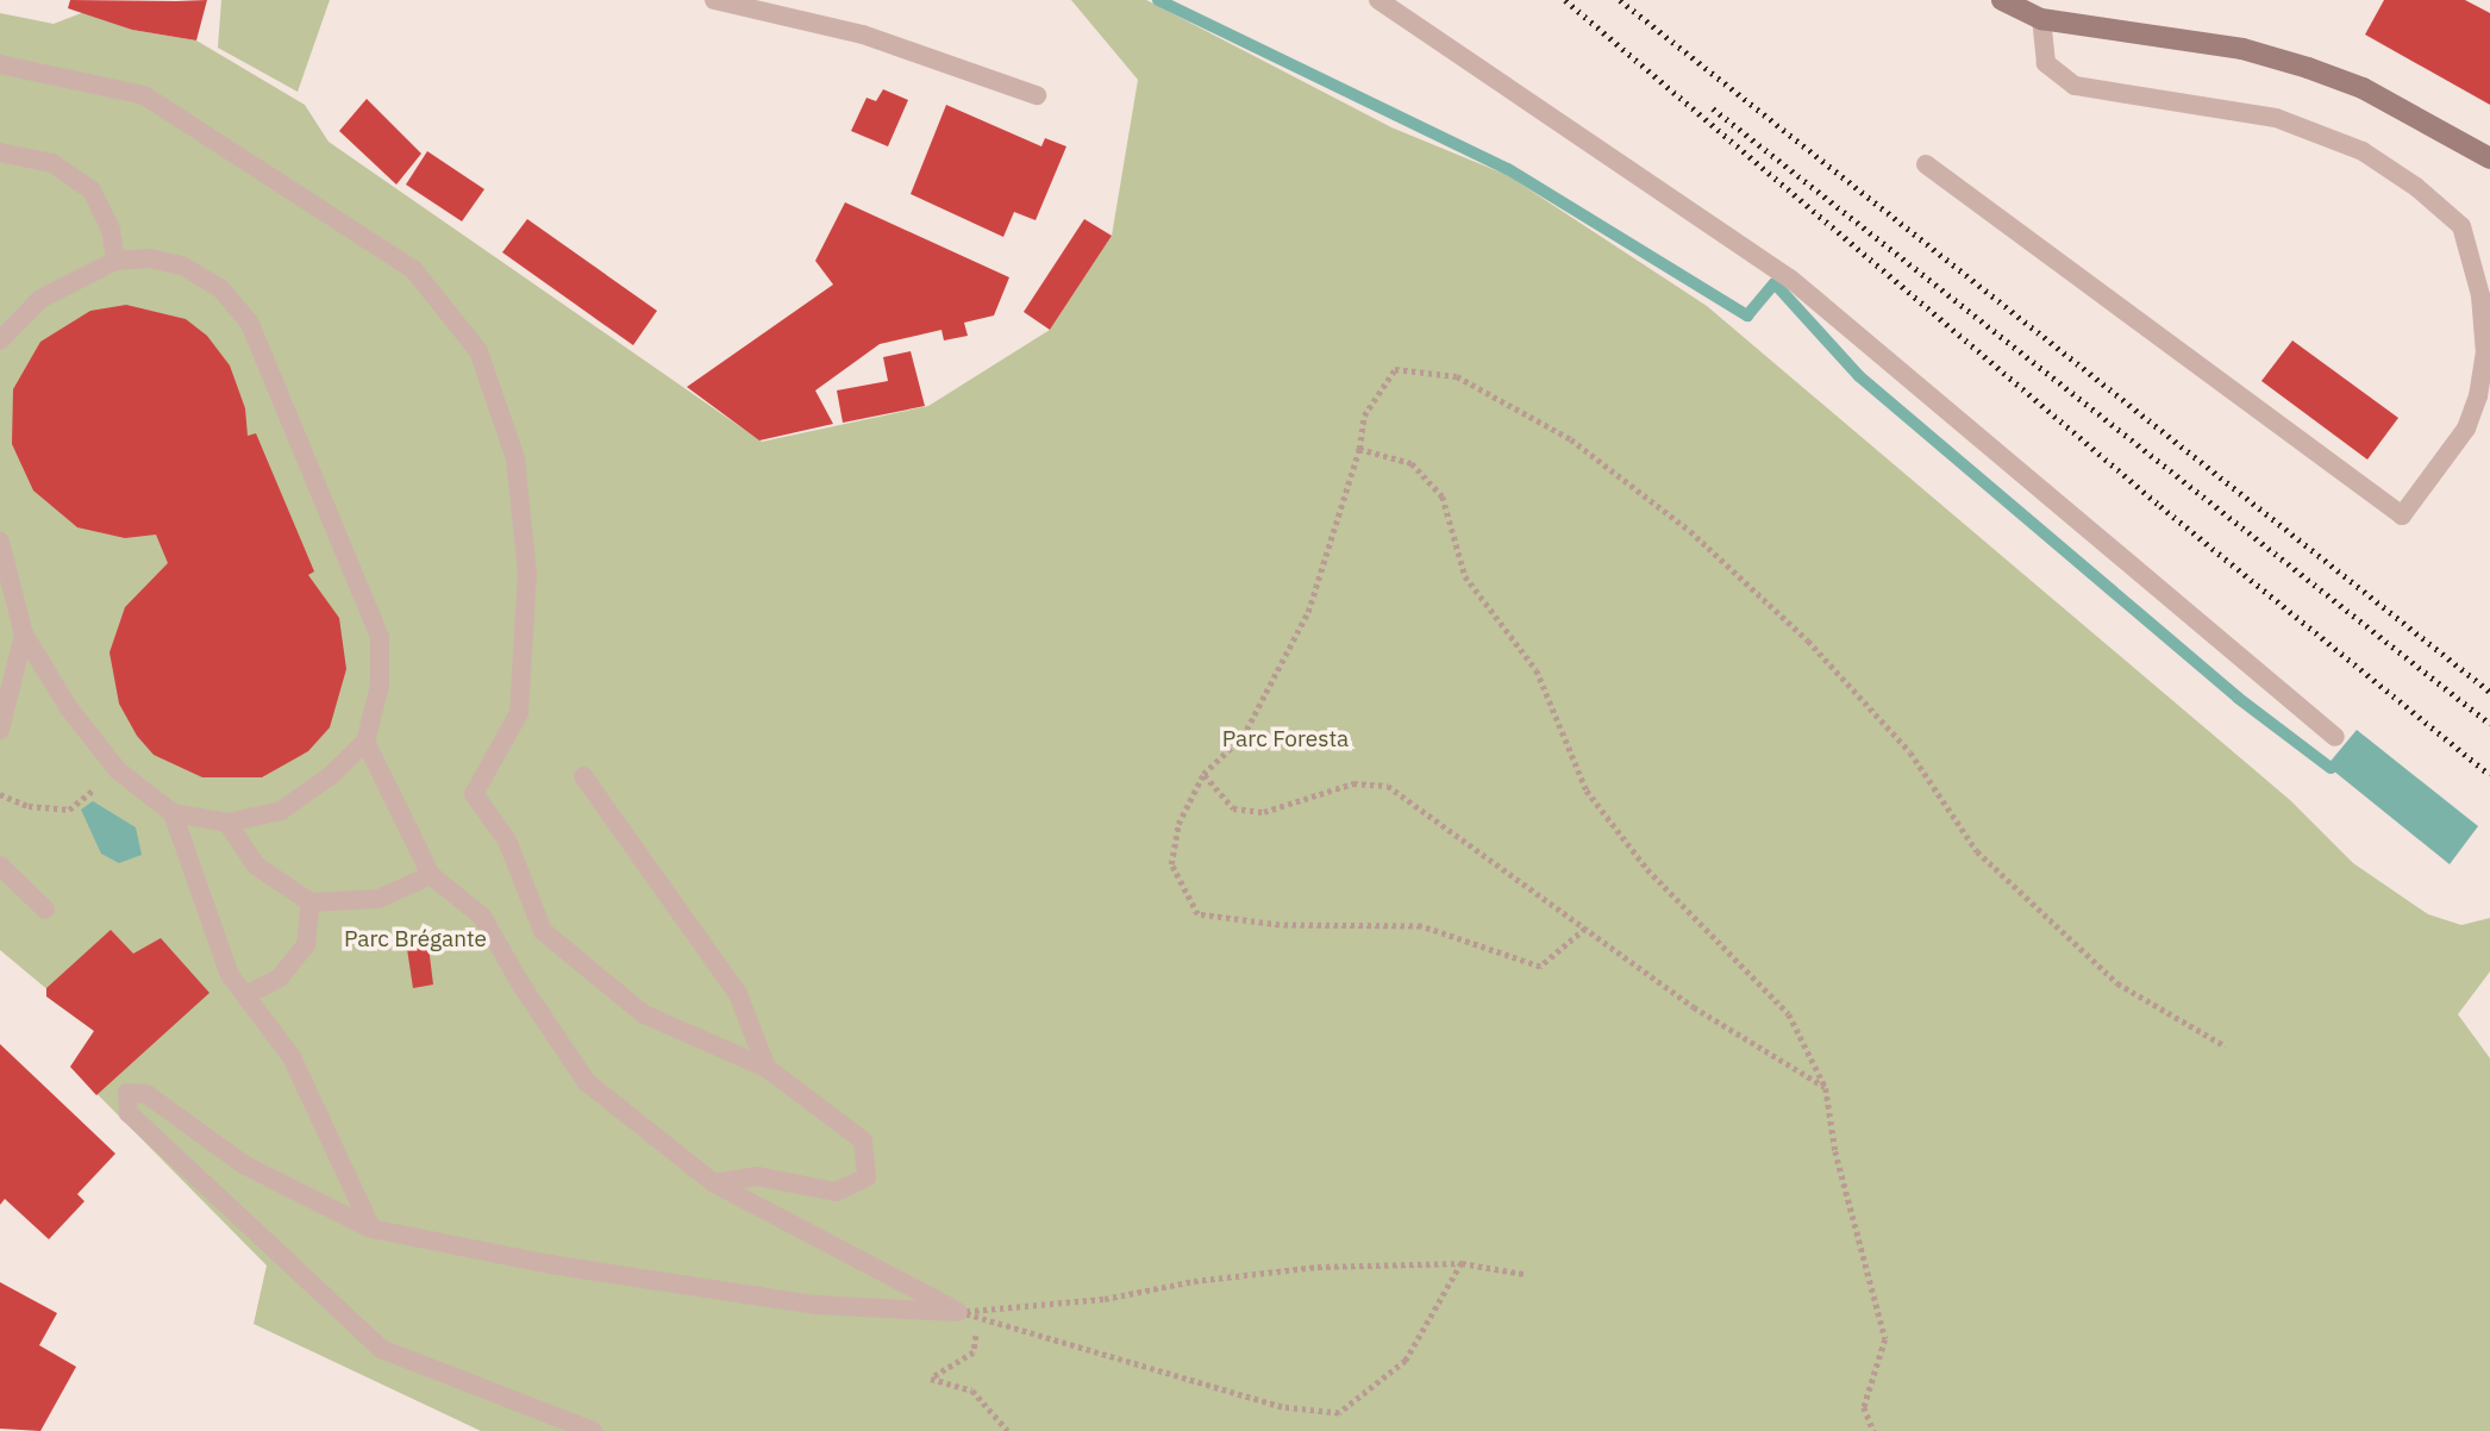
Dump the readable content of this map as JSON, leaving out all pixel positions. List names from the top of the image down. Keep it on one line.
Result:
{"parks":["Parc Foresta","Parc Brégante"]}
